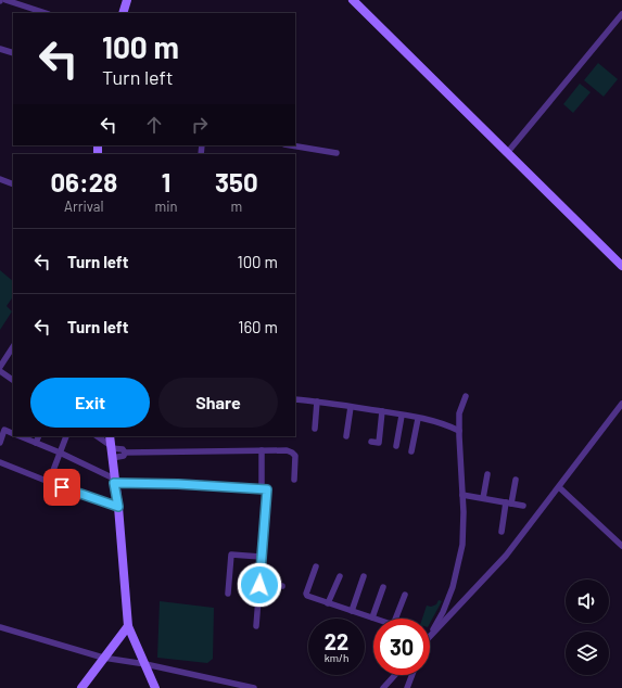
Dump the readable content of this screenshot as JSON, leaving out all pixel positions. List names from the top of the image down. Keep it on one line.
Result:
{"page":{"turn":["100 m","Turn left"],"eta":["06:28","Arrival","1","min","350","m"],"list":[{"name":"Turn left","value":"100 m"},{"name":"Turn left","value":"160 m"}],"buttons":["Exit","Share"],"speed":"22 km/h","limit":"30"}}
